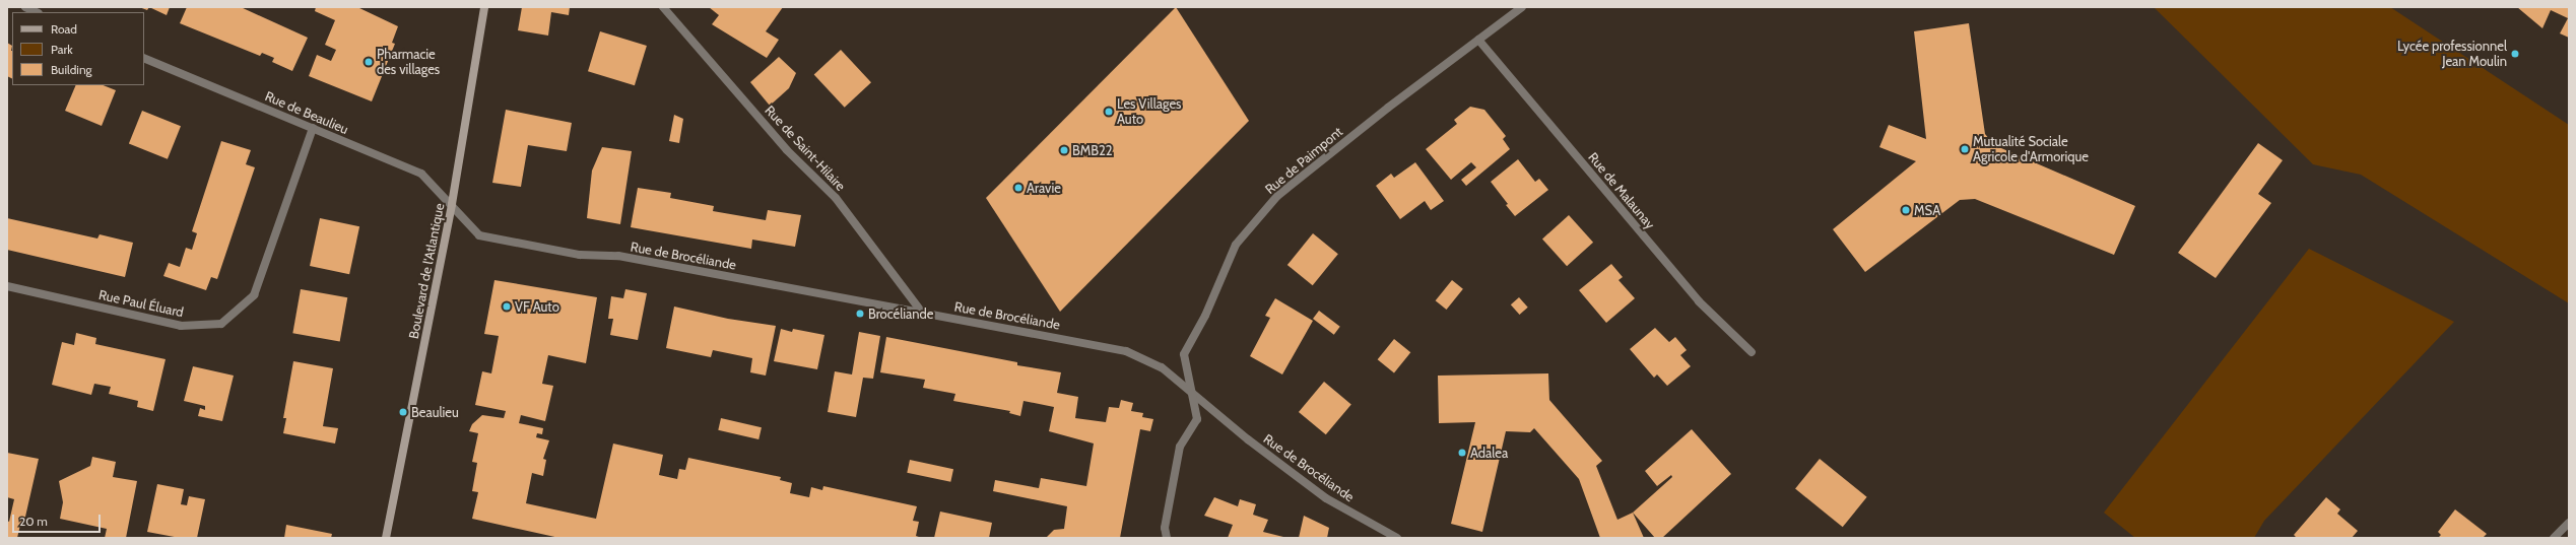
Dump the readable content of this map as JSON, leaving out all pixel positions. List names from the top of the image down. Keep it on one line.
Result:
{"streets":{"main road":["Boulevard de l'Atlantique"],"street":["Rue de Beaulieu","Rue de Saint-Hilaire","Rue de Paimpont","Rue de Malaunay","Rue de Brocéliande","Rue Paul Éluard"]},"crossings":[["Rue de Beaulieu","Rue de Brocéliande"],["Rue de Beaulieu","Boulevard de l'Atlantique"],["Rue de Beaulieu","Rue Paul Éluard"],["Rue de Saint-Hilaire","Rue de Brocéliande"],["Rue de Paimpont","Rue de Malaunay"],["Rue de Paimpont","Rue de Brocéliande"],["Rue de Brocéliande","Boulevard de l'Atlantique"]],"places":["Lycée professionnel Jean Moulin","Pharmacie des villages","Les Villages Auto","Mutualité Sociale Agricole d'Armorique","BMB22","Aravie","MSA","VF Auto","Brocéliande","Beaulieu","Adalea"],"legend":["Road","Park","Building"],"scale_bar":"20 m"}
